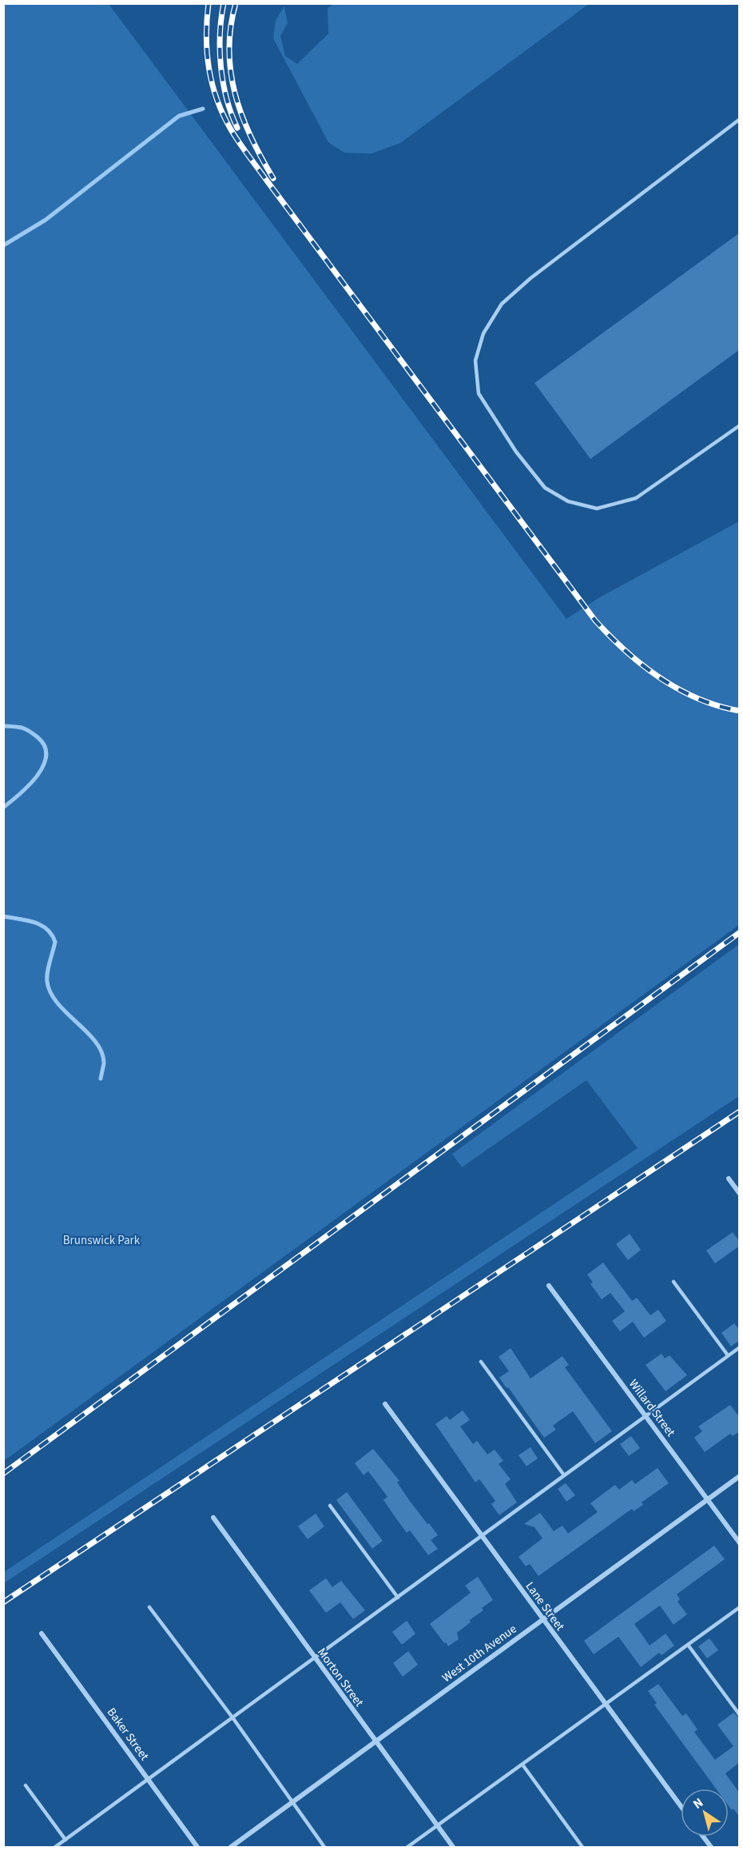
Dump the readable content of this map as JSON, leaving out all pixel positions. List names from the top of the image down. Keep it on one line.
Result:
{"streets":{"street":["Willard Street","Lane Street","West 10th Avenue","Morton Street","Baker Street"]},"crossings":[["Willard Street","West 10th Avenue"],["Lane Street","West 10th Avenue"],["West 10th Avenue","Morton Street"]],"parks":["Brunswick Park"],"north":"top left"}
